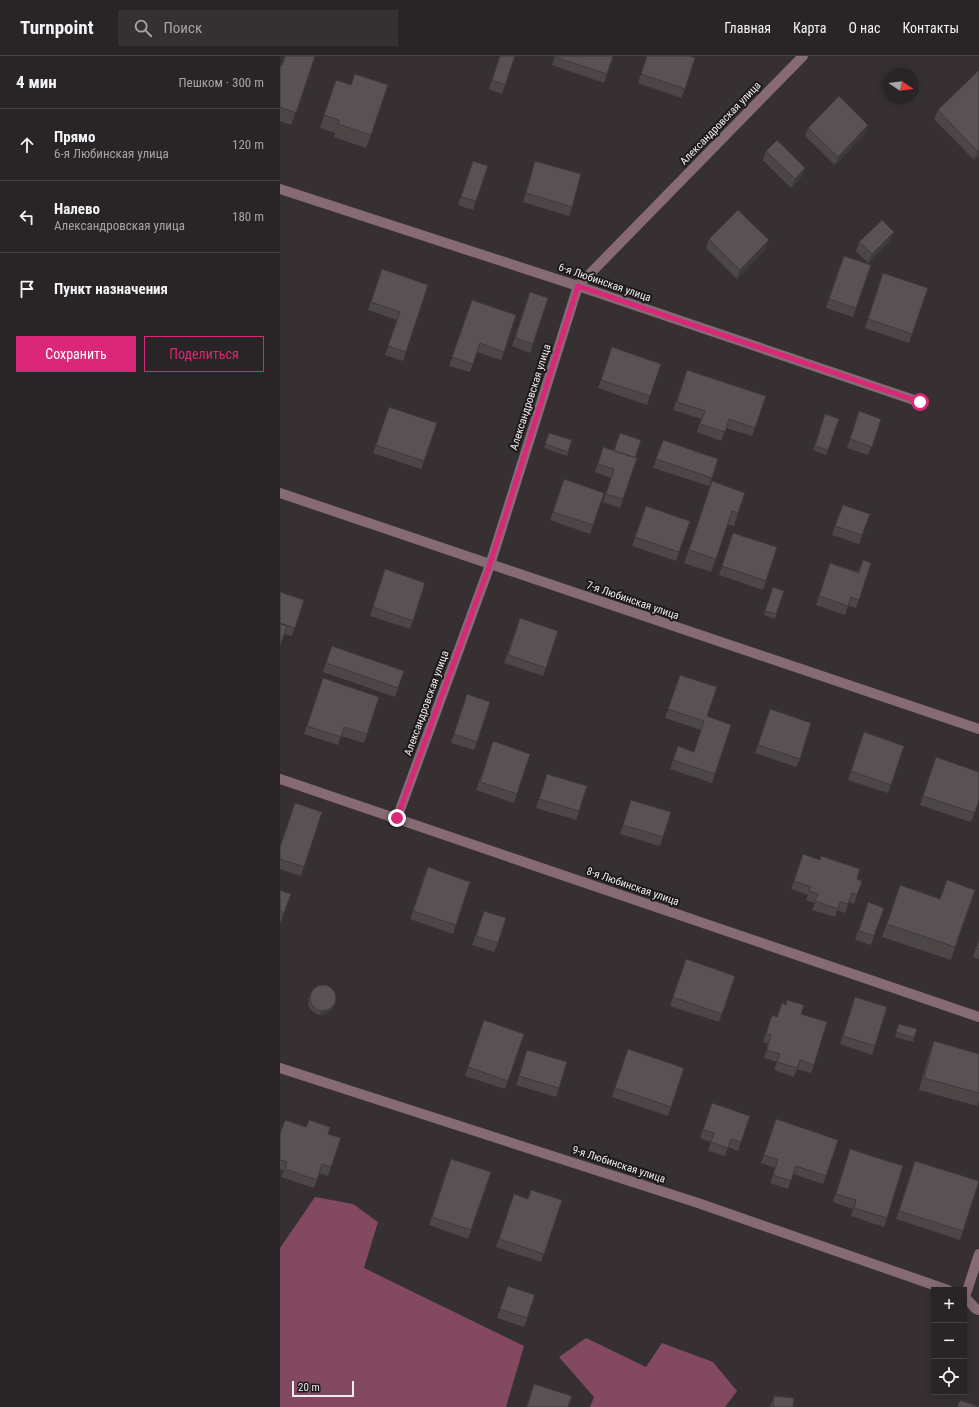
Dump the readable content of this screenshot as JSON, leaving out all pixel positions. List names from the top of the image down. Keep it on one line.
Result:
{"streets":{"street":["Александровская улица","6-я Любинская улица","7-я Любинская улица","8-я Любинская улица","9-я Любинская улица"]},"crossings":[["Александровская улица","6-я Любинская улица"],["Александровская улица","7-я Любинская улица"],["Александровская улица","8-я Любинская улица"]],"scale_bar":"20 m","north":"right","page":{"header":"Turnpoint","search":"Поиск","nav":["Главная","Карта","О нас","Контакты"],"heading":["4 мин","Пешком · 300 m"],"list":[["Прямо","6-я Любинская улица","120 m"],["Налево","Александровская улица","180 m"],"Пункт назначения"],"buttons":["Сохранить","Поделиться"],"map_buttons":["+","−"],"scale":"20 m"}}
